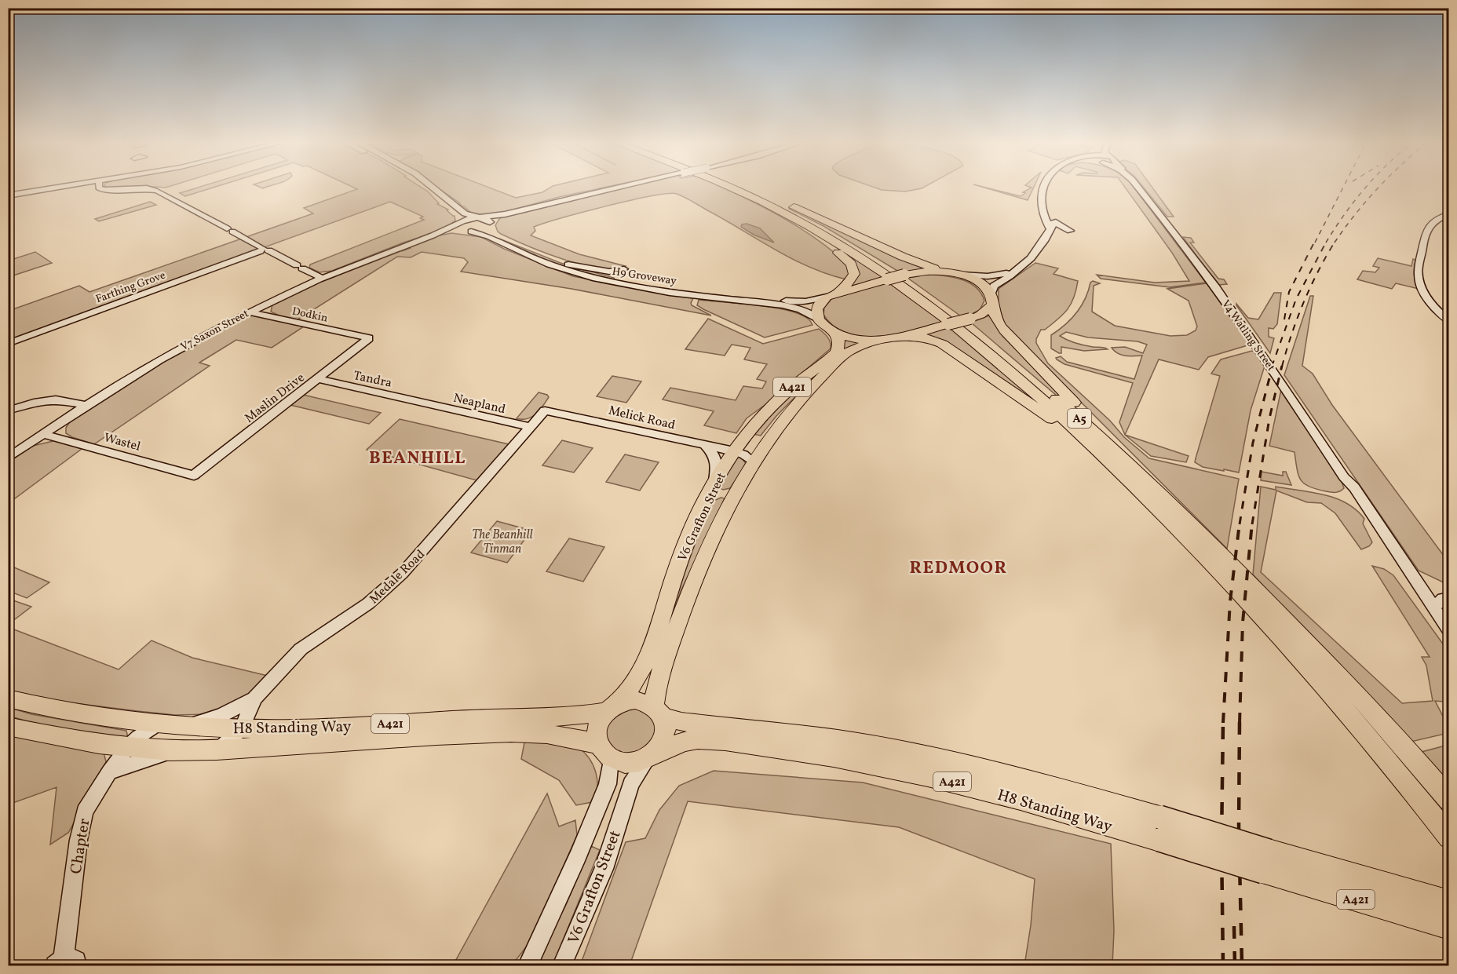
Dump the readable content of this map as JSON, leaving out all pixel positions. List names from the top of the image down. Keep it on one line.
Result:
{"streets":{"highway":["A421","A5","V6 Grafton Street","H8 Standing Way"],"street":["H9 Groveway","Farthing Grove","Dodkin","V7 Saxon Street","V4 Watling Street","Tandra","Maslin Drive","Neapland","Melick Road","Wastel","Medale Road","Chapter"]},"crossings":[["H9 Groveway","V7 Saxon Street"],["H9 Groveway","A421"],["Dodkin","V7 Saxon Street"],["Dodkin","Maslin Drive"],["Tandra","Maslin Drive"],["Tandra","Neapland"],["A421","V6 Grafton Street"],["A421","H8 Standing Way"],["Maslin Drive","Wastel"],["Neapland","Medale Road"],["Melick Road","V6 Grafton Street"],["Melick Road","Medale Road"],["V6 Grafton Street","H8 Standing Way"],["Medale Road","H8 Standing Way"],["H8 Standing Way","Chapter"]],"districts":["BEANHILL","REDMOOR"],"parks":["The Beanhill Tinman"]}
